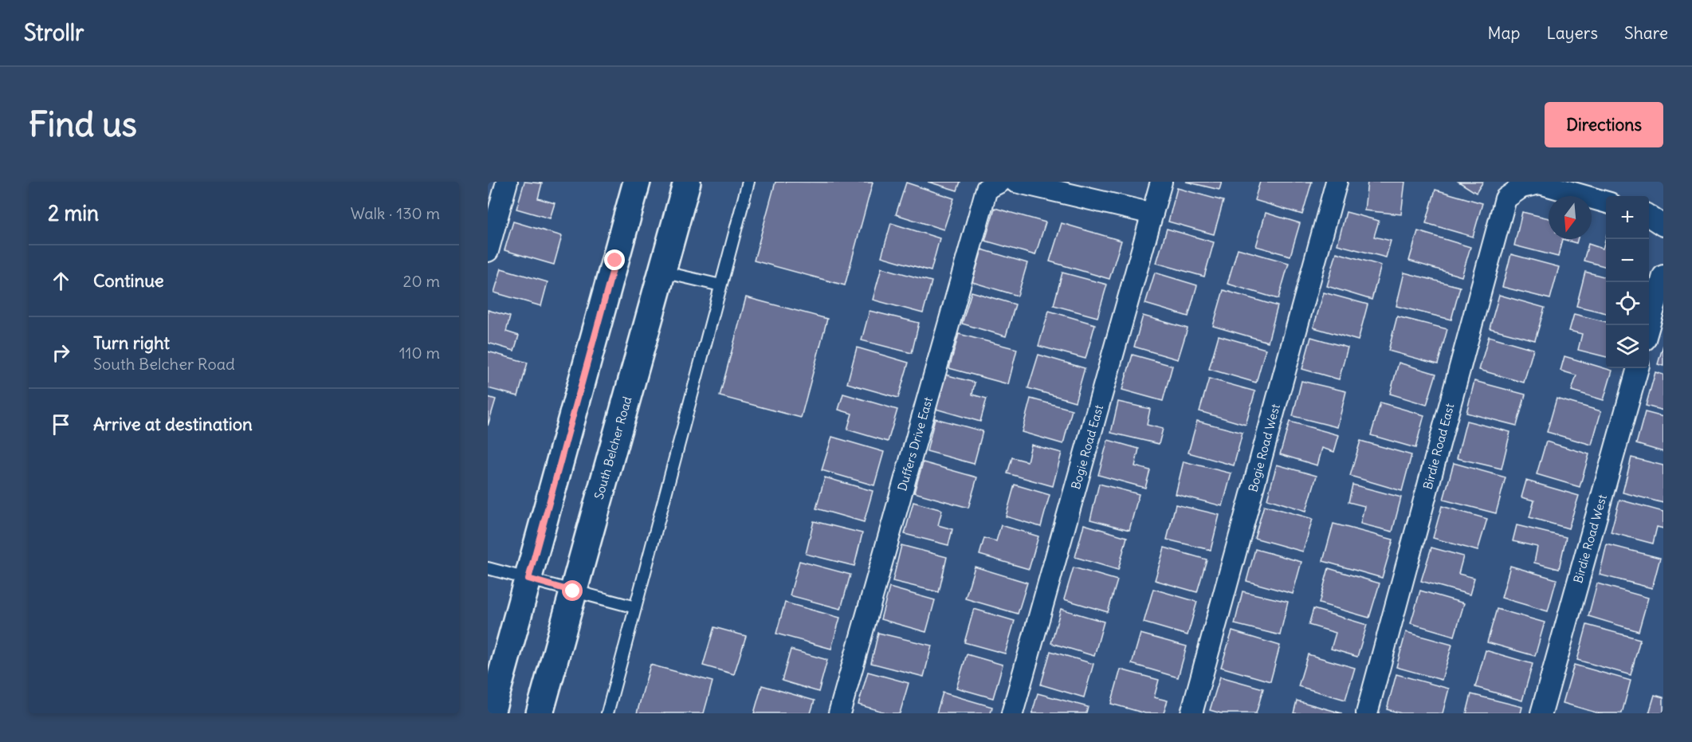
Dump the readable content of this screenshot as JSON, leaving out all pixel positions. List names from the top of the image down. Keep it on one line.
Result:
{"streets":{"main road":["South Belcher Road"],"street":["Duffers Drive East","Birdie Road East","Bogie Road East","Bogie Road West","Birdie Road West"]},"north":"bottom","page":{"header":"Strollr","nav":["Map","Layers","Share"],"buttons":"Directions","title":"Find us","heading":["2 min","Walk · 130 m"],"map_buttons":["+","−"],"list":[["Continue","20 m"],["Turn right","South Belcher Road","110 m"],"Arrive at destination"]}}
